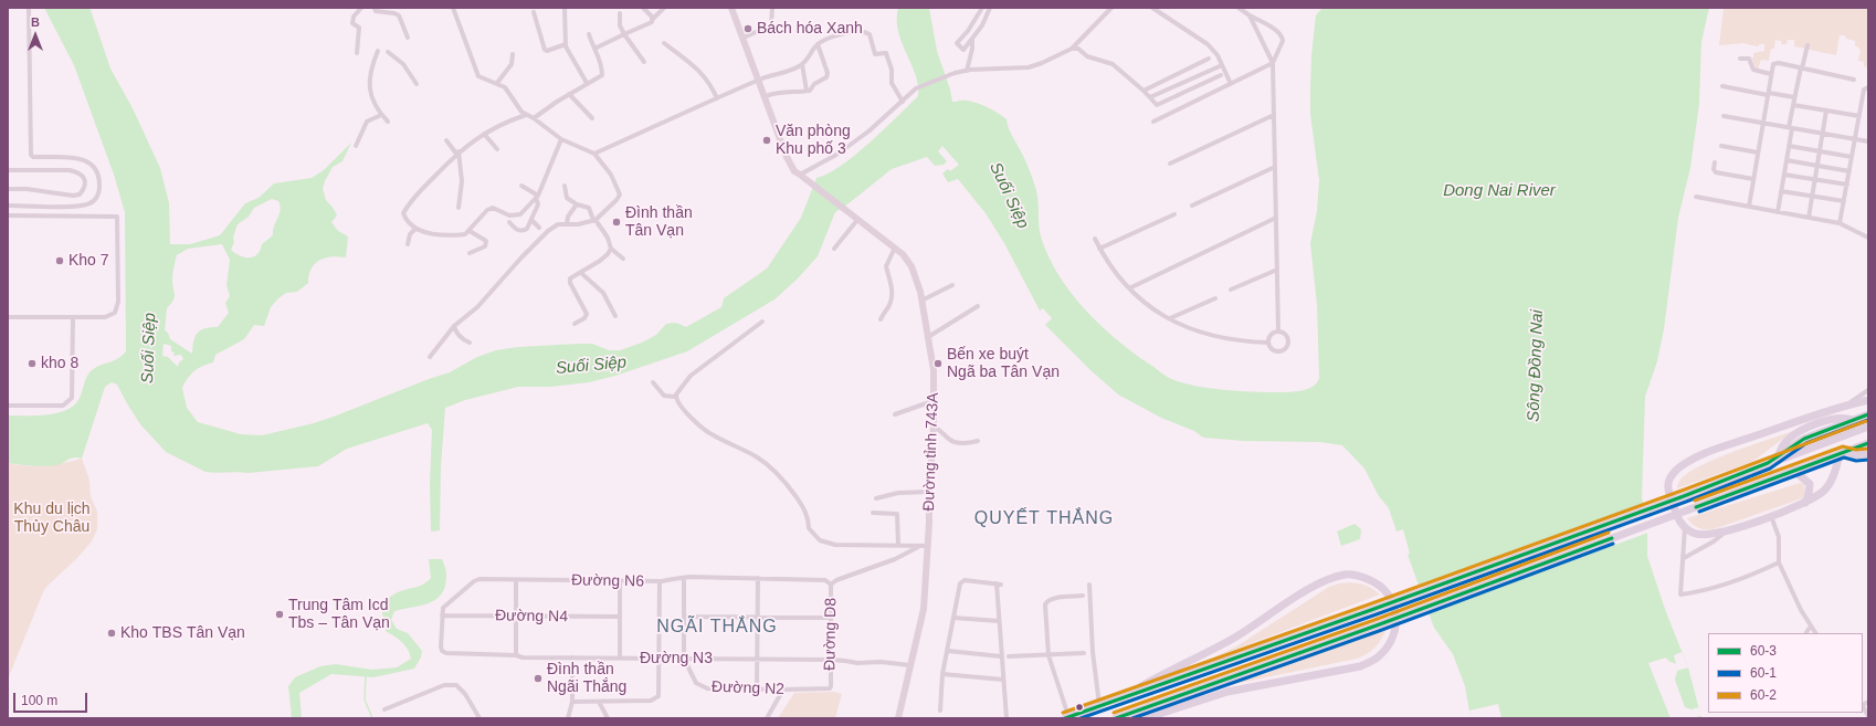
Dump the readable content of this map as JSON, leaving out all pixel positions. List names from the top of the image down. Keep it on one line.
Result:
{"streets":{"main road":["Đường tỉnh 743A"],"street":["Đường N6","Đường N4","Đường D8","Đường N3","Đường N2"]},"crossings":[["Đường tỉnh 743A","Đường N3"],["Đường N6","Đường N4"],["Đường N6","Đường D8"],["Đường N6","Đường N3"],["Đường N4","Đường N3"],["Đường D8","Đường N3"],["Đường D8","Đường N2"],["Đường N3","Đường N2"]],"districts":["QUYẾT THẮNG","NGÃI THẮNG"],"water":["Dong Nai River","Suối Siệp","Sông Đồng Nai"],"parks":["Khu du lịch Thủy Châu"],"places":["Bách hóa Xanh","Văn phòng Khu phố 3","Đình thần Tân Vạn","Kho 7","kho 8","Bến xe buýt Ngã ba Tân Vạn","Trung Tâm Icd Tbs – Tân Vạn","Kho TBS Tân Vạn","Đình thần Ngãi Thắng"],"lines":["transit line 60-3","transit line 60-1","transit line 60-2"],"legend":["60-3","60-1","60-2"],"scale_bar":"100 m","north":"top"}
